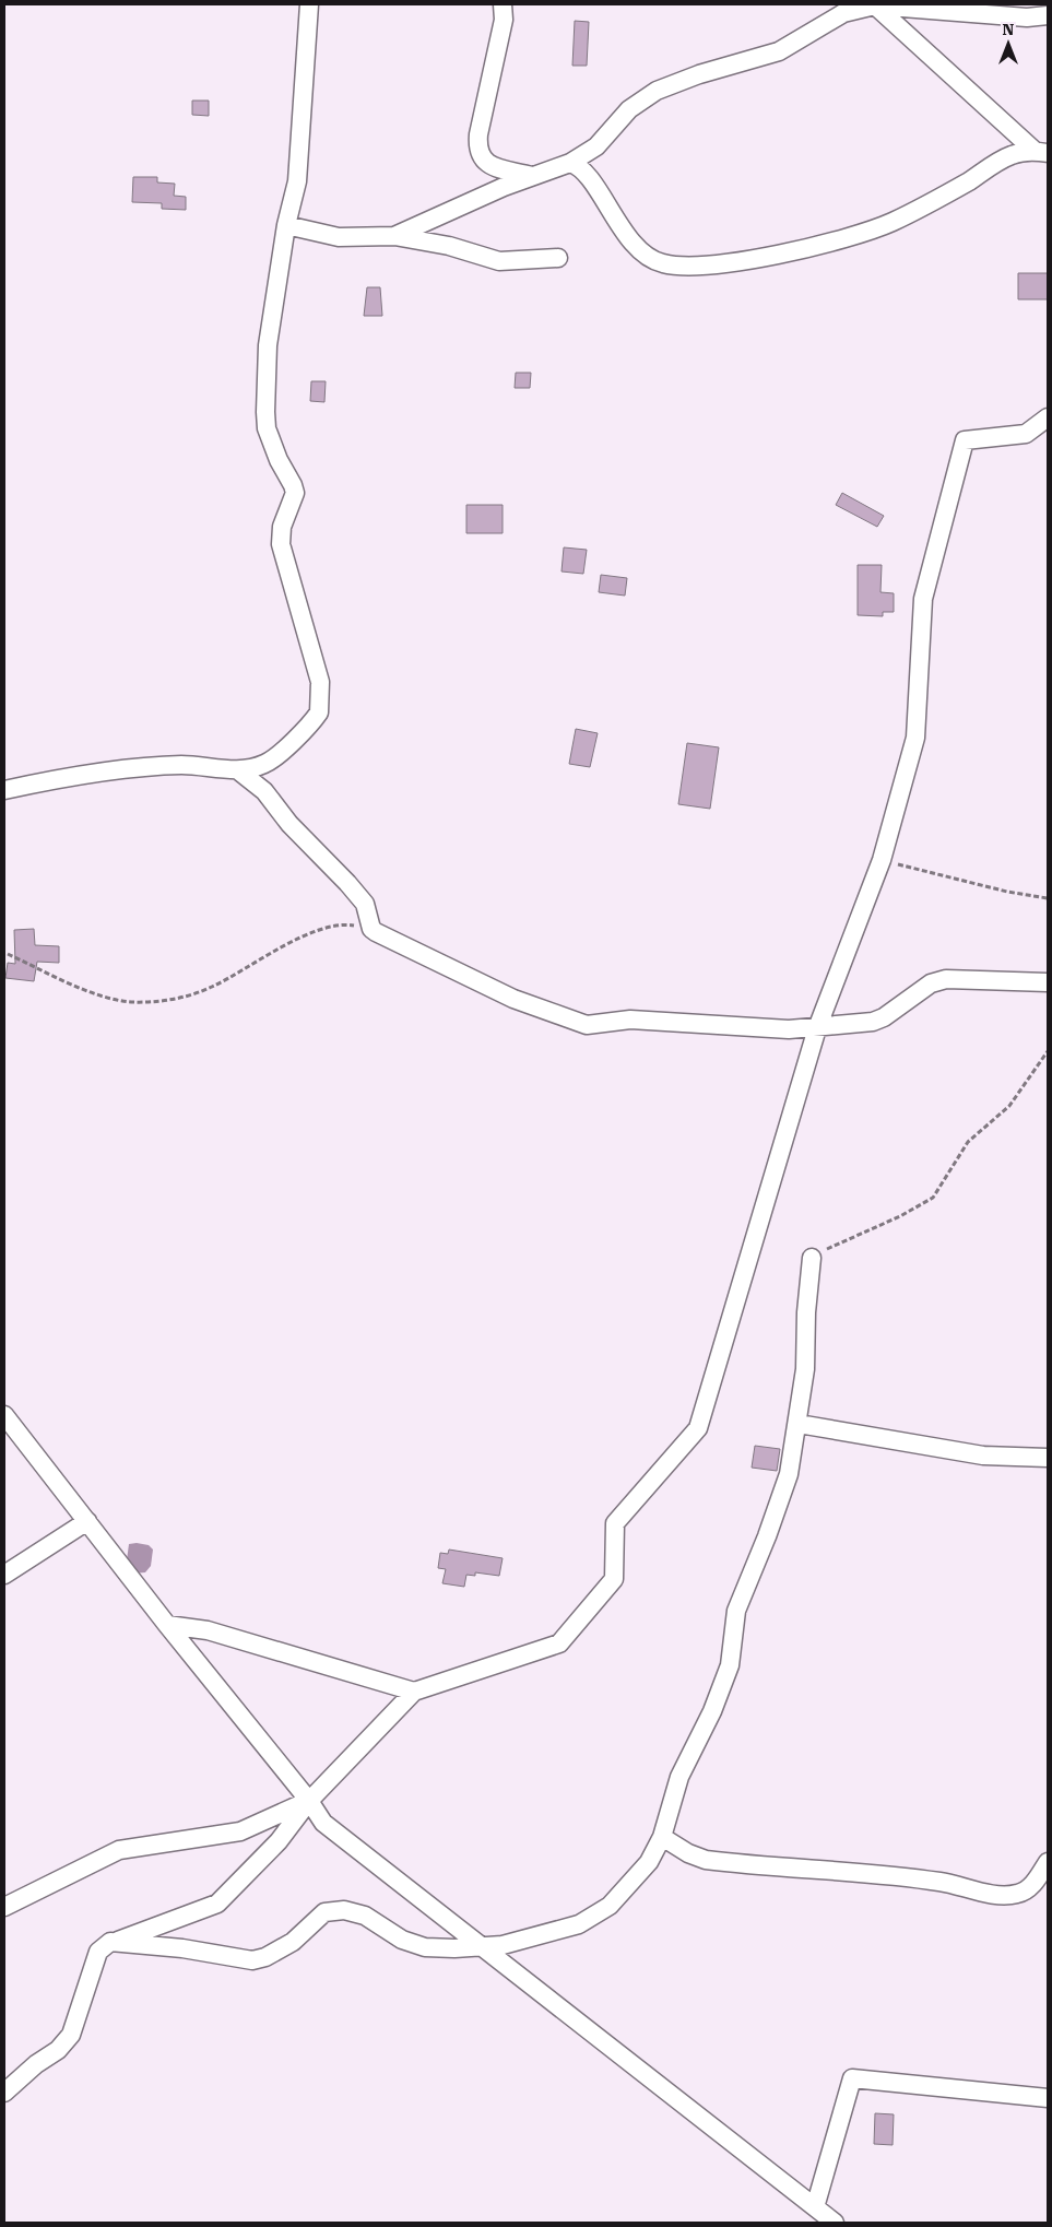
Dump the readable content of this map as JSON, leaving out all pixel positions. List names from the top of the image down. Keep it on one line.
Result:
{"north":"top"}
